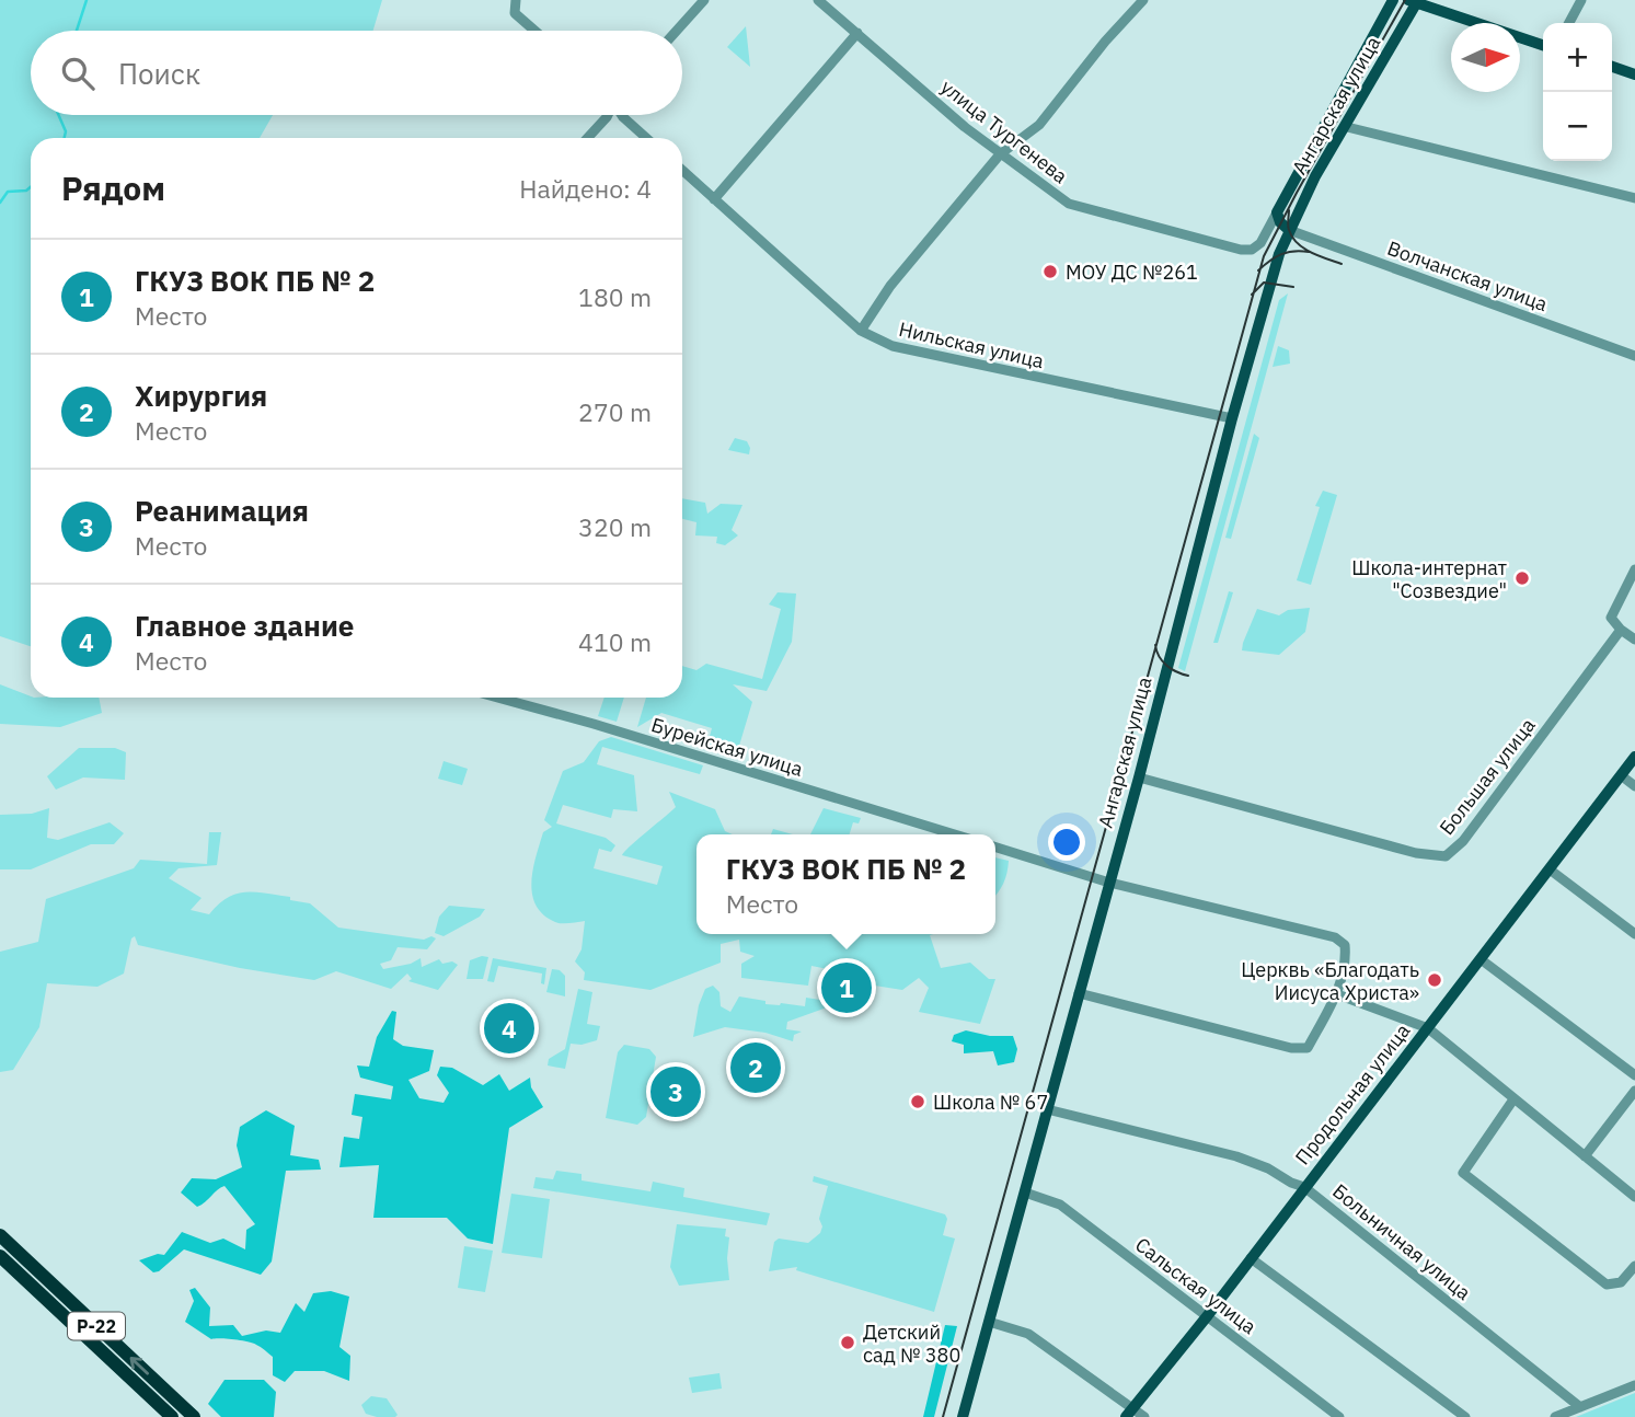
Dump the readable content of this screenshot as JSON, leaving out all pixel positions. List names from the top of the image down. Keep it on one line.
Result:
{"streets":{"highway":["Р-22"],"main road":["Ангарская улица","Продольная улица"],"street":["улица Тургенева","Волчанская улица","Нильская улица","Бурейская улица","Большая улица","Больничная улица","Сальская улица"]},"crossings":[["Ангарская улица","улица Тургенева"],["Ангарская улица","Волчанская улица"],["Ангарская улица","Нильская улица"],["Ангарская улица","Большая улица"],["Ангарская улица","Больничная улица"],["Ангарская улица","Сальская улица"],["улица Тургенева","Волчанская улица"],["Продольная улица","Больничная улица"],["Продольная улица","Сальская улица"]],"places":["МОУ ДС №261","Школа-интернат \"Созвездие\"","Церквь «Благодать Иисуса Христа»","Школа № 67","Детский сад № 380"],"north":"right","page":{"map_buttons":["+","−"],"search":"Поиск","heading":["Рядом","Найдено: 4"],"list":[{"mark":"1","name":"ГКУЗ ВОК ПБ № 2","note":"Место","value":"180 m"},{"mark":"2","name":"Хирургия","note":"Место","value":"270 m"},{"mark":"3","name":"Реанимация","note":"Место","value":"320 m"},{"mark":"4","name":"Главное здание","note":"Место","value":"410 m"}],"popup":["ГКУЗ ВОК ПБ № 2","Место"],"pins":["1","4","2","3"]}}
